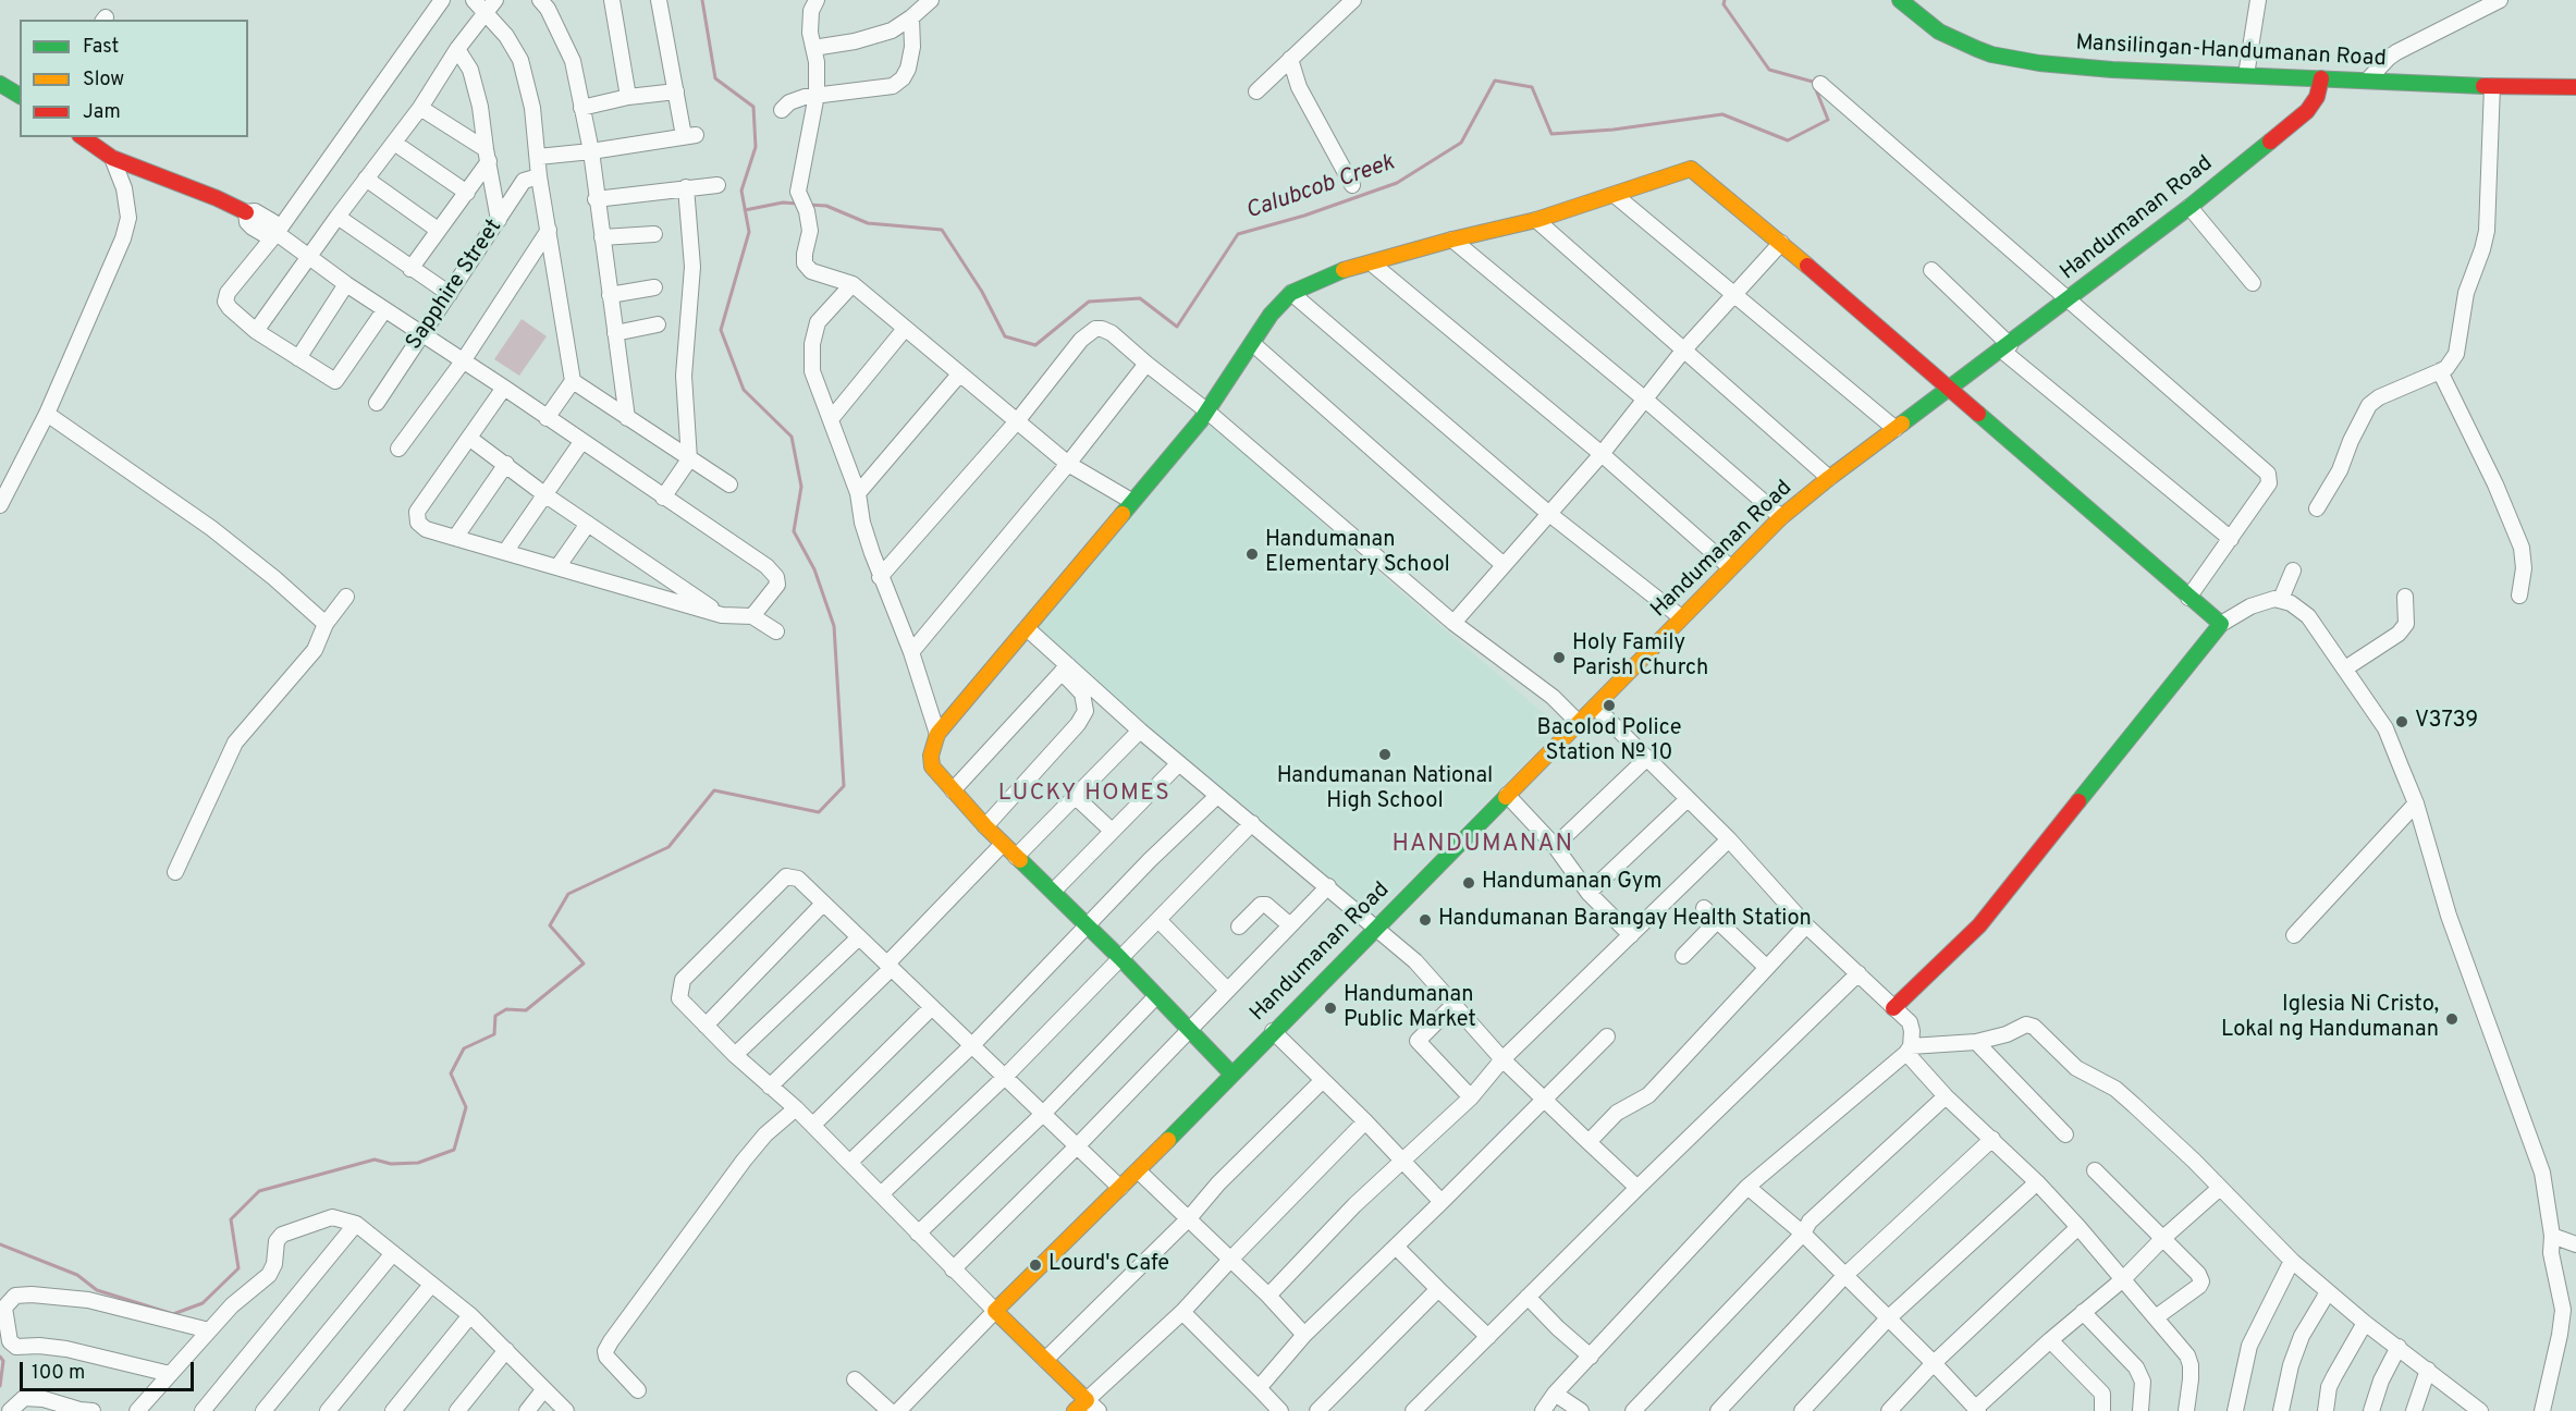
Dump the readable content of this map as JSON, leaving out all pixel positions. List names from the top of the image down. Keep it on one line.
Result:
{"streets":{"street":["Mansilingan-Handumanan Road","Handumanan Road","Sapphire Street"]},"crossings":[["Mansilingan-Handumanan Road","Handumanan Road"]],"districts":["LUCKY HOMES","HANDUMANAN"],"water":["Calubcob Creek"],"places":["Handumanan Elementary School","Holy Family Parish Church","Bacolod Police Station № 10","V3739","Handumanan National High School","Handumanan Gym","Handumanan Barangay Health Station","Handumanan Public Market","Iglesia Ni Cristo, Lokal ng Handumanan","Lourd's Cafe"],"legend":["Fast","Slow","Jam"],"scale_bar":"100 m"}
